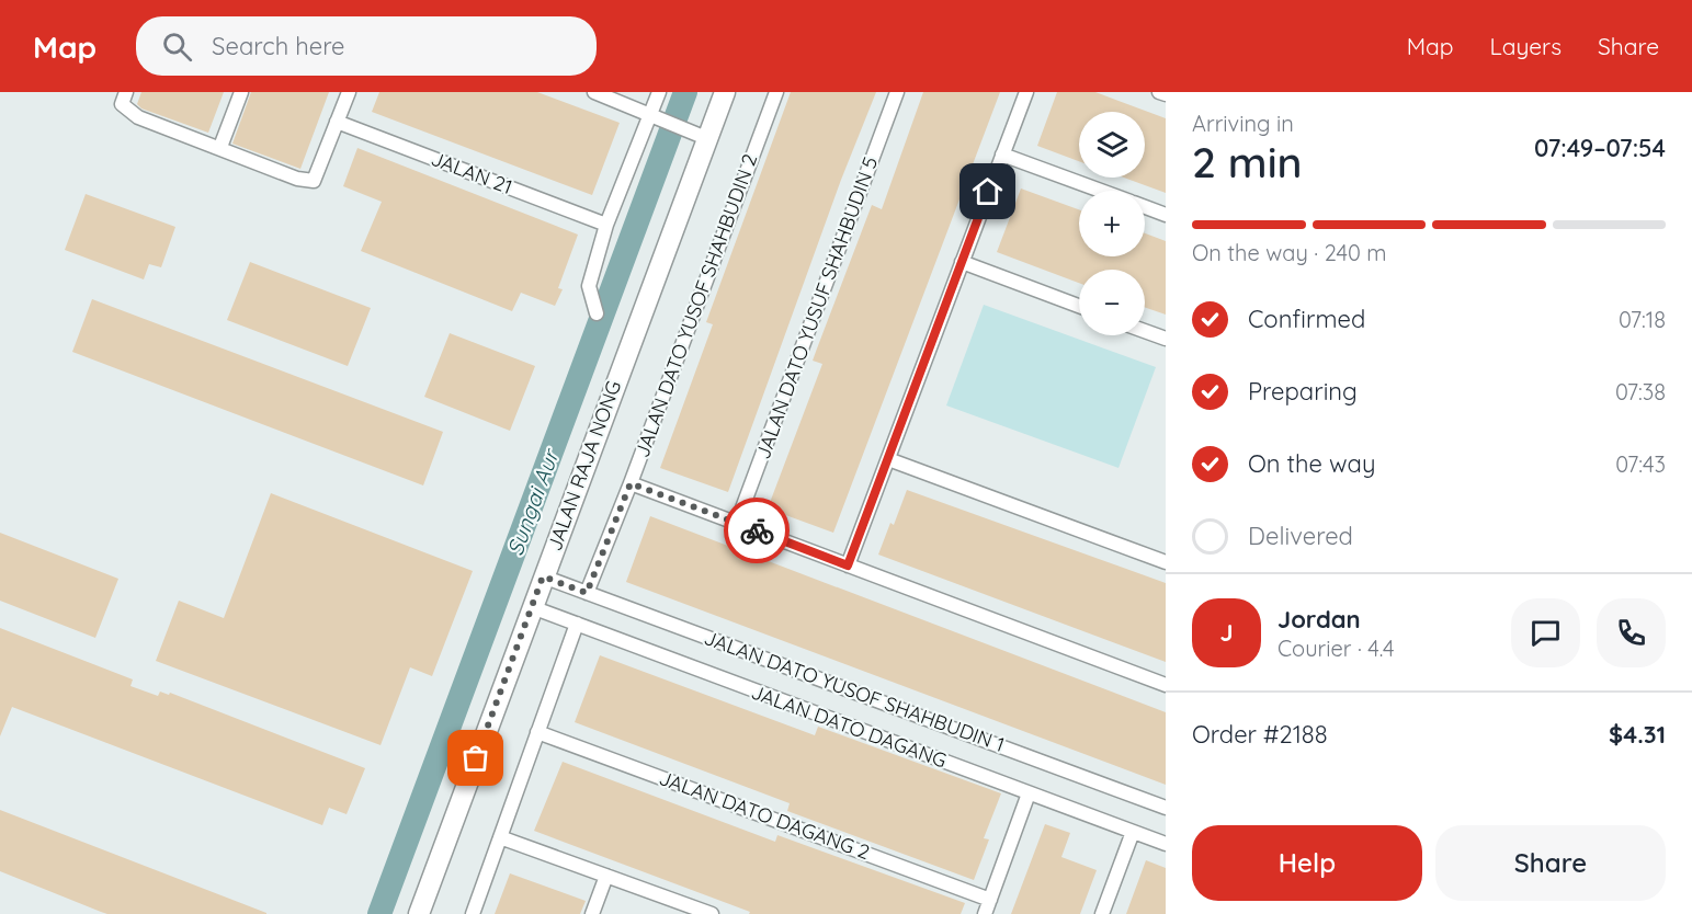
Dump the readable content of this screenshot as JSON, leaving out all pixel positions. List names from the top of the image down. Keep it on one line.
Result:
{"streets":{"main road":["JALAN RAJA NONG"],"street":["JALAN 21","JALAN DATO YUSOF SHAHBUDIN 2","JALAN DATO YUSUF SHAHBUDIN 5","JALAN DATO YUSOF SHAHBUDIN 1","JALAN DATO DAGANG","JALAN DATO DAGANG 2"]},"crossings":[["JALAN DATO YUSOF SHAHBUDIN 2","JALAN DATO YUSOF SHAHBUDIN 1"],["JALAN RAJA NONG","JALAN DATO YUSOF SHAHBUDIN 1"],["JALAN RAJA NONG","JALAN DATO DAGANG"]],"water":["Sungai Aur"],"page":{"header":"Map","search":"Search here","nav":["Map","Layers","Share"],"heading":["2 min","Arriving in","07:49–07:54"],"panel":["Jordan","Courier · 4.4","Order #2188","$4.31"],"map_buttons":["+","−"],"bar":"On the way · 240 m","list":[["Confirmed","07:18"],["Preparing","07:38"],["On the way","07:43"],"Delivered"],"round":"J","buttons":["Help","Share"]}}
